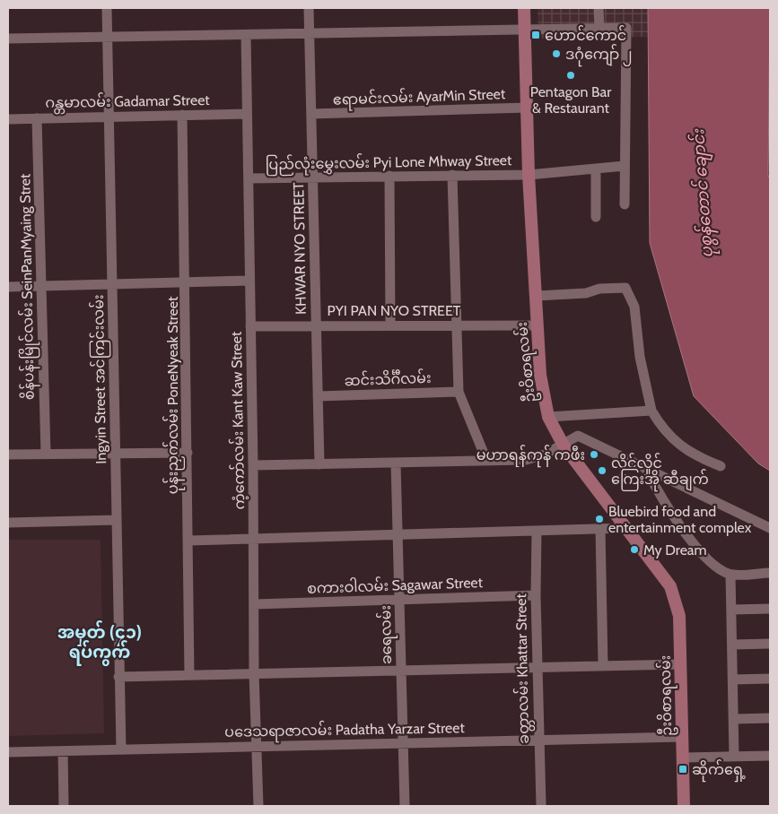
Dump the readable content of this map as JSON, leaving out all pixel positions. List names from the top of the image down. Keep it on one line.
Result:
{"streets":{"main road":["ဦးဝိစာရလမ်း"],"street":["ဧရာမင်းလမ်း AyarMin Street","ဂန္တမာလမ်း Gadamar Street","ပြည်လုံးမွှေးလမ်း Pyi Lone Mhway Street","KHWAR NYO STREET","စိန်ပန်းမြိုင်လမ်း SeinPanMyaing Stret","PYI PAN NYO STREET","Ingyin Street အင်ကြင်းလမ်း","ဆင်းသိင်္ဂီလမ်း","ပုန်းညှက်လမ်း PoneNyeak Street","ကံ့ကော်လမ်း Kant Kaw Street","စကားဝါလမ်း Sagawar Street","ခရေလမ်း","ခတ္တာလမ်း Khattar Street","ပဒေသရာဇာလမ်း Padatha Yarzar Street"]},"crossings":[["ဧရာမင်းလမ်း AyarMin Street","KHWAR NYO STREET"],["ဧရာမင်းလမ်း AyarMin Street","ဦးဝိစာရလမ်း"],["ဂန္တမာလမ်း Gadamar Street","စိန်ပန်းမြိုင်လမ်း SeinPanMyaing Stret"],["ဂန္တမာလမ်း Gadamar Street","Ingyin Street အင်ကြင်းလမ်း"],["ဂန္တမာလမ်း Gadamar Street","ပုန်းညှက်လမ်း PoneNyeak Street"],["ဂန္တမာလမ်း Gadamar Street","ကံ့ကော်လမ်း Kant Kaw Street"],["ပြည်လုံးမွှေးလမ်း Pyi Lone Mhway Street","KHWAR NYO STREET"],["ပြည်လုံးမွှေးလမ်း Pyi Lone Mhway Street","ဦးဝိစာရလမ်း"],["ပြည်လုံးမွှေးလမ်း Pyi Lone Mhway Street","ကံ့ကော်လမ်း Kant Kaw Street"],["KHWAR NYO STREET","PYI PAN NYO STREET"],["KHWAR NYO STREET","ဆင်းသိင်္ဂီလမ်း"],["PYI PAN NYO STREET","ဦးဝိစာရလမ်း"],["PYI PAN NYO STREET","ကံ့ကော်လမ်း Kant Kaw Street"],["ဦးဝိစာရလမ်း","ပဒေသရာဇာလမ်း Padatha Yarzar Street"],["Ingyin Street အင်ကြင်းလမ်း","ပဒေသရာဇာလမ်း Padatha Yarzar Street"],["ကံ့ကော်လမ်း Kant Kaw Street","စကားဝါလမ်း Sagawar Street"],["ကံ့ကော်လမ်း Kant Kaw Street","ပဒေသရာဇာလမ်း Padatha Yarzar Street"],["စကားဝါလမ်း Sagawar Street","ခရေလမ်း"],["စကားဝါလမ်း Sagawar Street","ခတ္တာလမ်း Khattar Street"],["ခရေလမ်း","ပဒေသရာဇာလမ်း Padatha Yarzar Street"],["ခတ္တာလမ်း Khattar Street","ပဒေသရာဇာလမ်း Padatha Yarzar Street"]],"districts":["အမှတ် (၄၁) ရပ်ကွက်"],"water":["ပုစွန်တောင် ချောင်း"],"places":{"transit":["ဟောင်ကောင်","ဆိုက်ရှေ့"],"other":["ဒဂုံကျော် ၂","Pentagon Bar & Restaurant","မဟာရန်ကုန် ကဖီး","လှိုင်လှိုင် ကြေးအို ဆီချက်","Bluebird food and entertainment complex","My Dream"]}}
